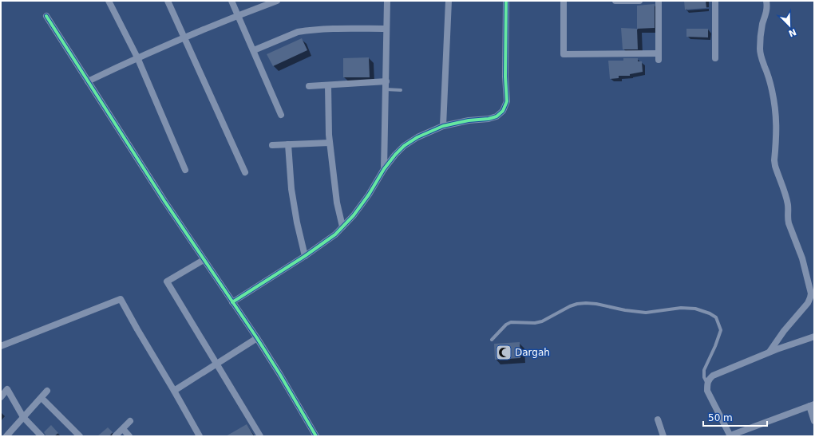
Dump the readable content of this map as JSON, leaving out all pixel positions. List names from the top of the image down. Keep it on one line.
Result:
{"places":{"mosque":["Dargah"]},"scale_bar":"50 m","north":"bottom right"}
